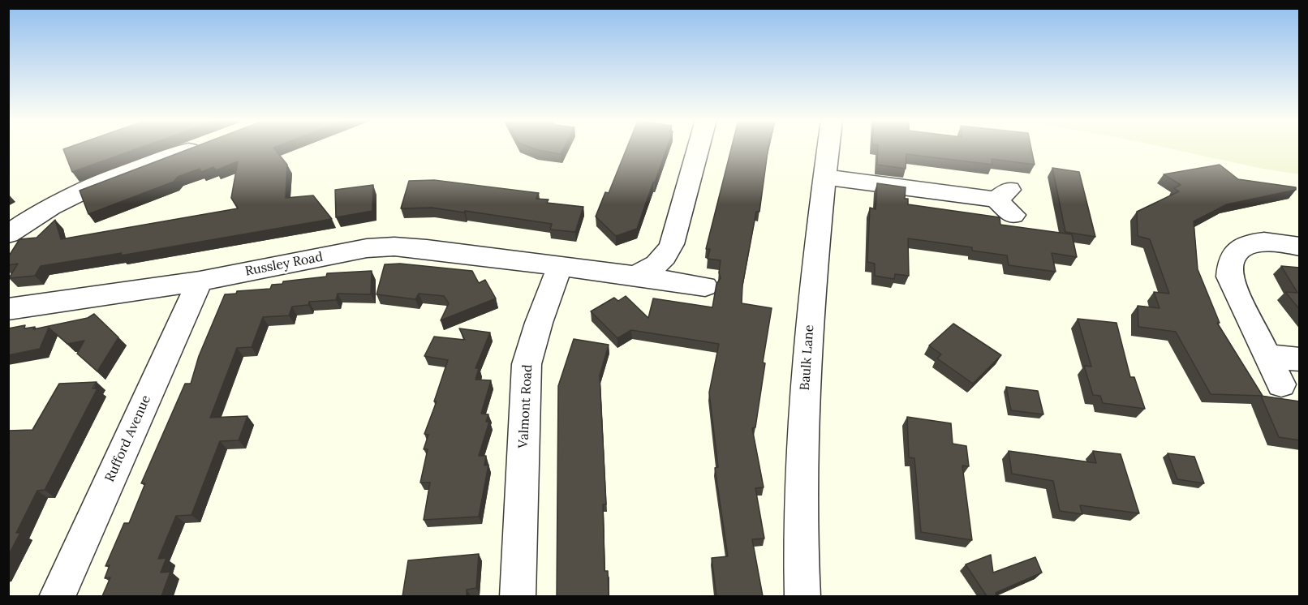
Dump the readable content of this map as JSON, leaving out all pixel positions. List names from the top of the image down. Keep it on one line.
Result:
{"streets":{"street":["Russley Road","Baulk Lane","Valmont Road","Rufford Avenue"]},"crossings":[["Russley Road","Valmont Road"],["Russley Road","Rufford Avenue"]]}
